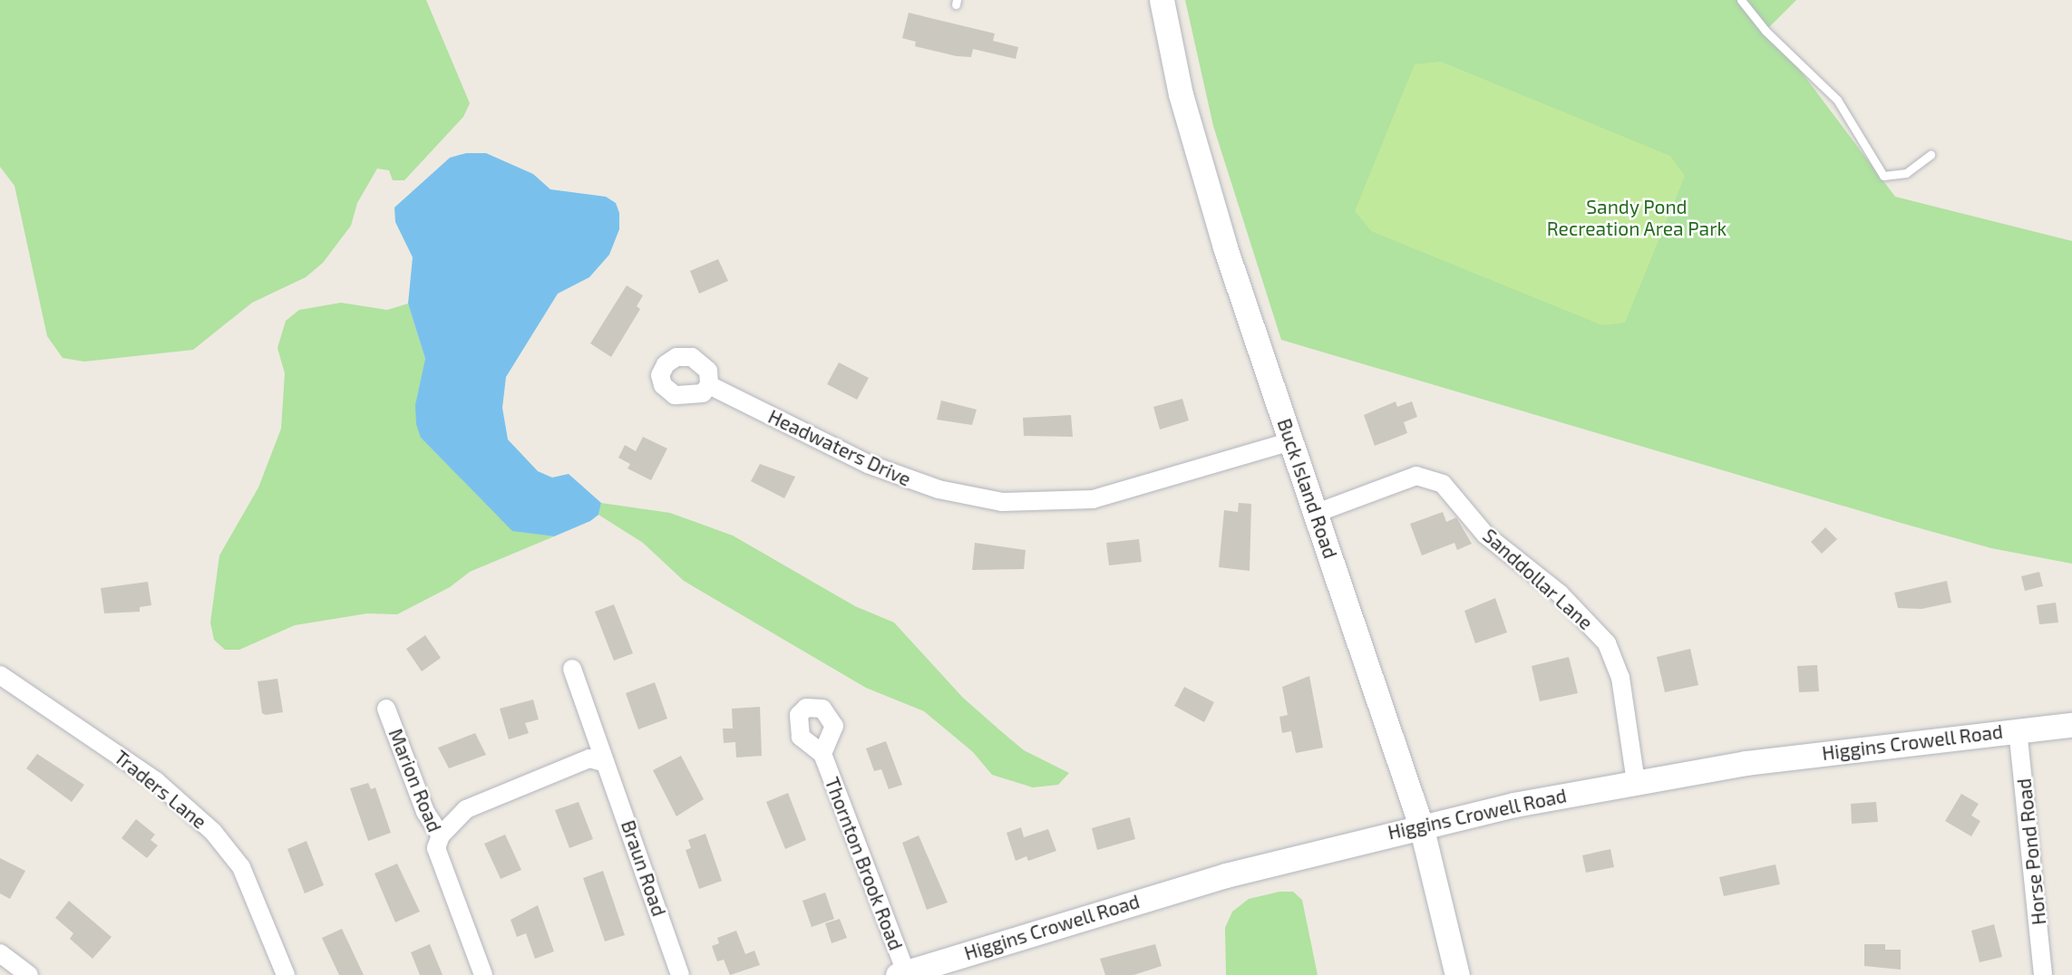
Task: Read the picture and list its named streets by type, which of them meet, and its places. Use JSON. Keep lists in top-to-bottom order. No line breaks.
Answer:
{"streets":{"main road":["Buck Island Road","Higgins Crowell Road"],"street":["Headwaters Drive","Sanddollar Lane","Marion Road","Traders Lane","Horse Pond Road","Thornton Brook Road","Braun Road"]},"crossings":[["Headwaters Drive","Buck Island Road"],["Buck Island Road","Sanddollar Lane"],["Buck Island Road","Higgins Crowell Road"],["Sanddollar Lane","Higgins Crowell Road"],["Higgins Crowell Road","Horse Pond Road"],["Higgins Crowell Road","Thornton Brook Road"]],"parks":["Sandy Pond Recreation Area Park"]}
